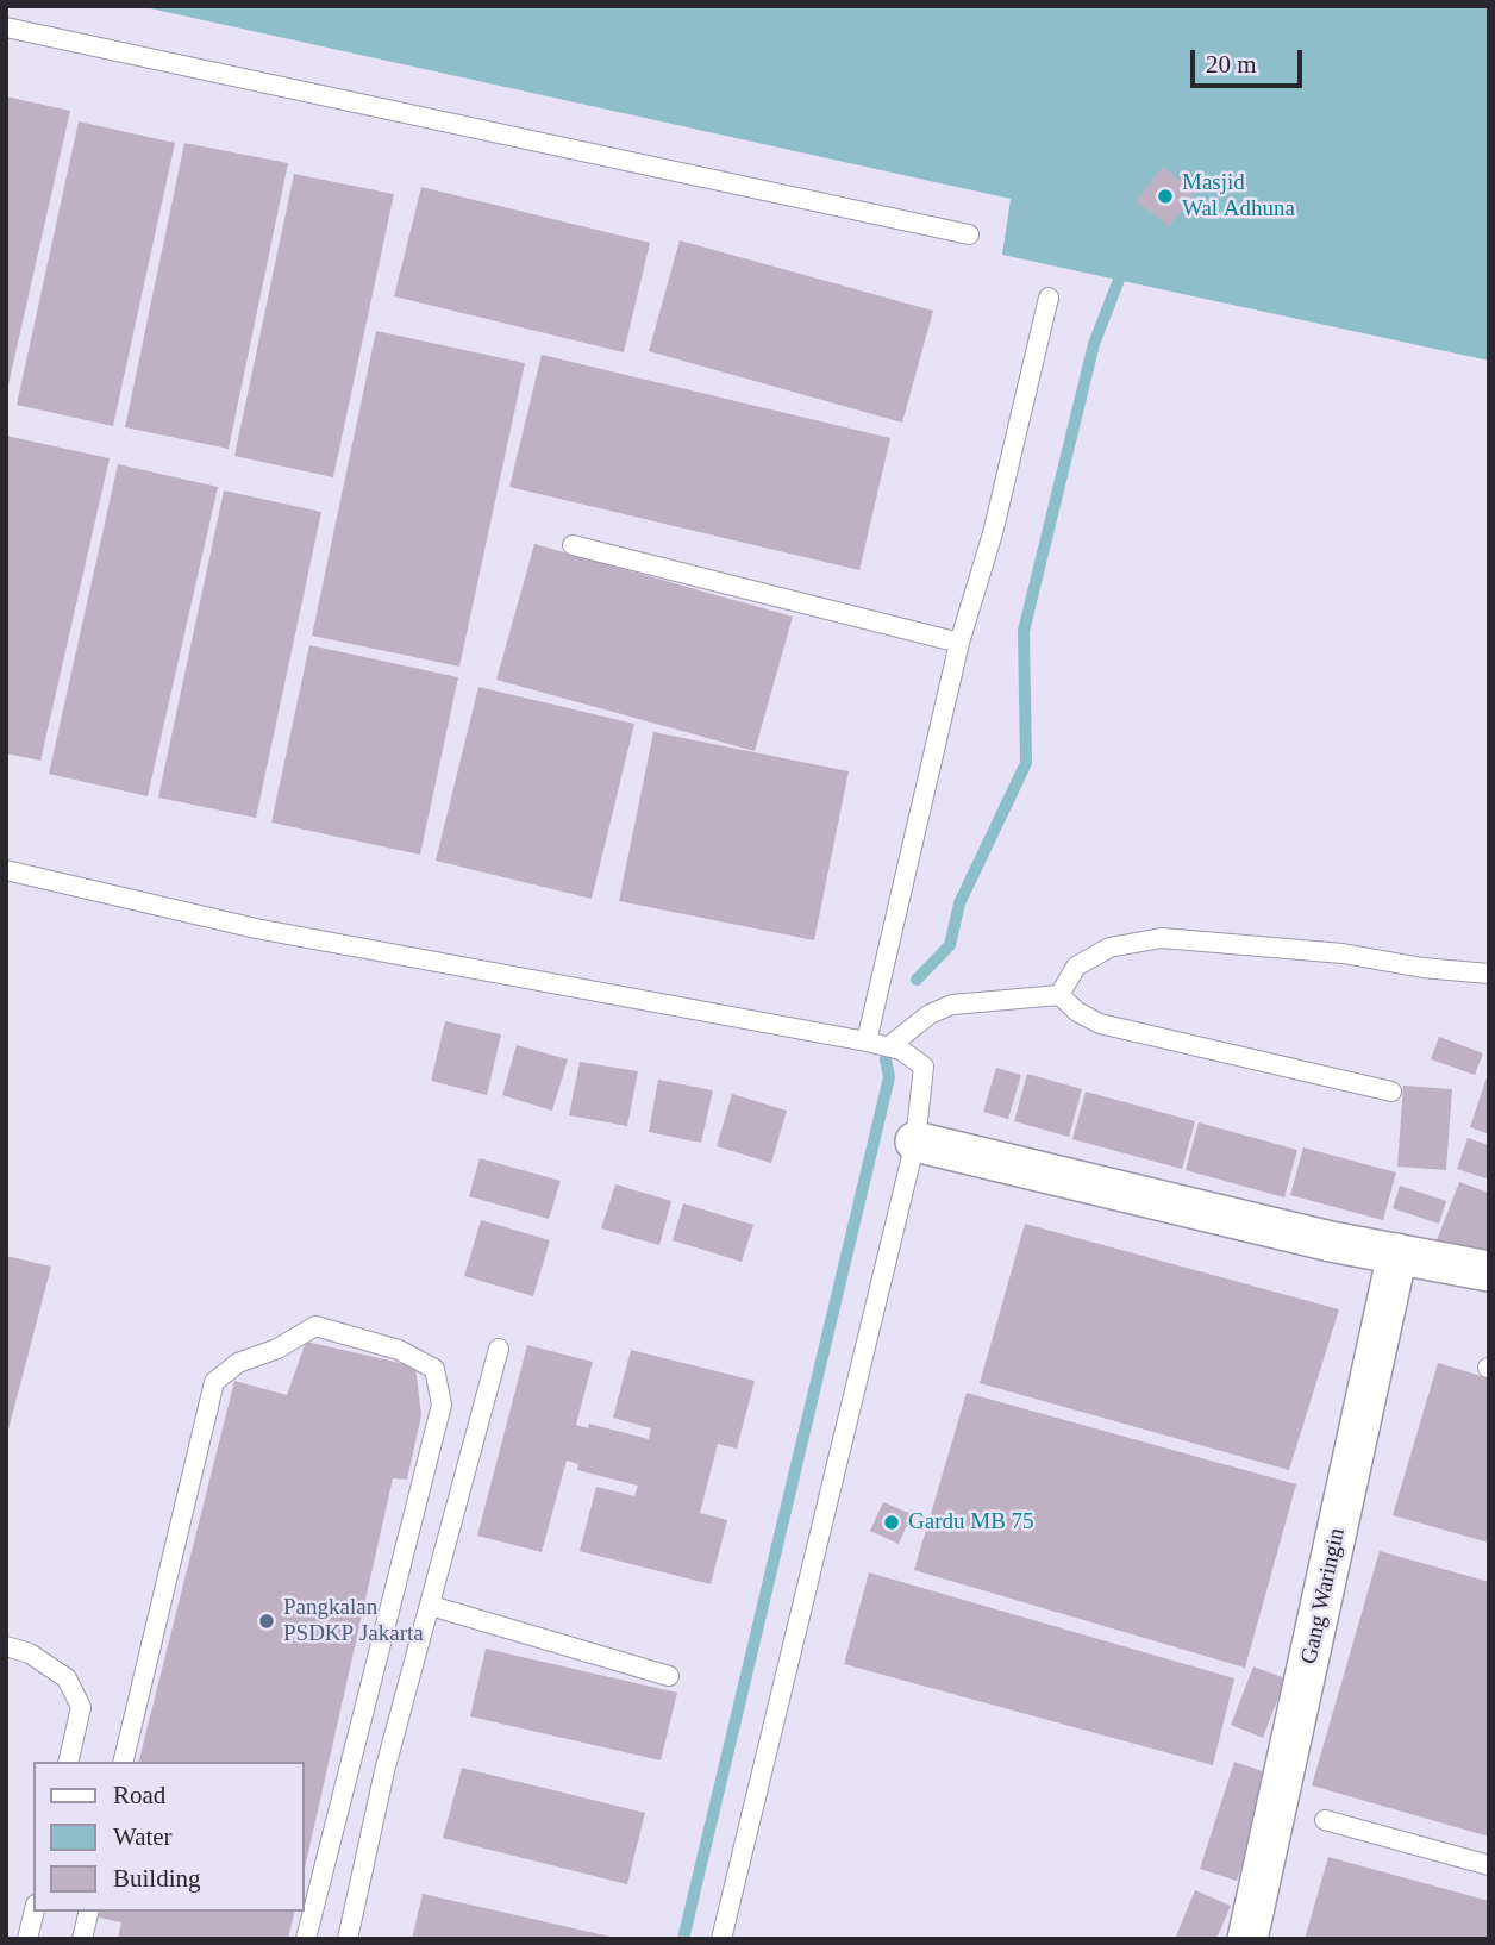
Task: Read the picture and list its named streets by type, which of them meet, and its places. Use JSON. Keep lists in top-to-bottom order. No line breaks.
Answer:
{"streets":{"street":["Gang Waringin"]},"places":["Masjid Wal Adhuna","Gardu MB 75","Pangkalan PSDKP Jakarta"],"legend":["Road","Water","Building"],"scale_bar":"20 m"}
